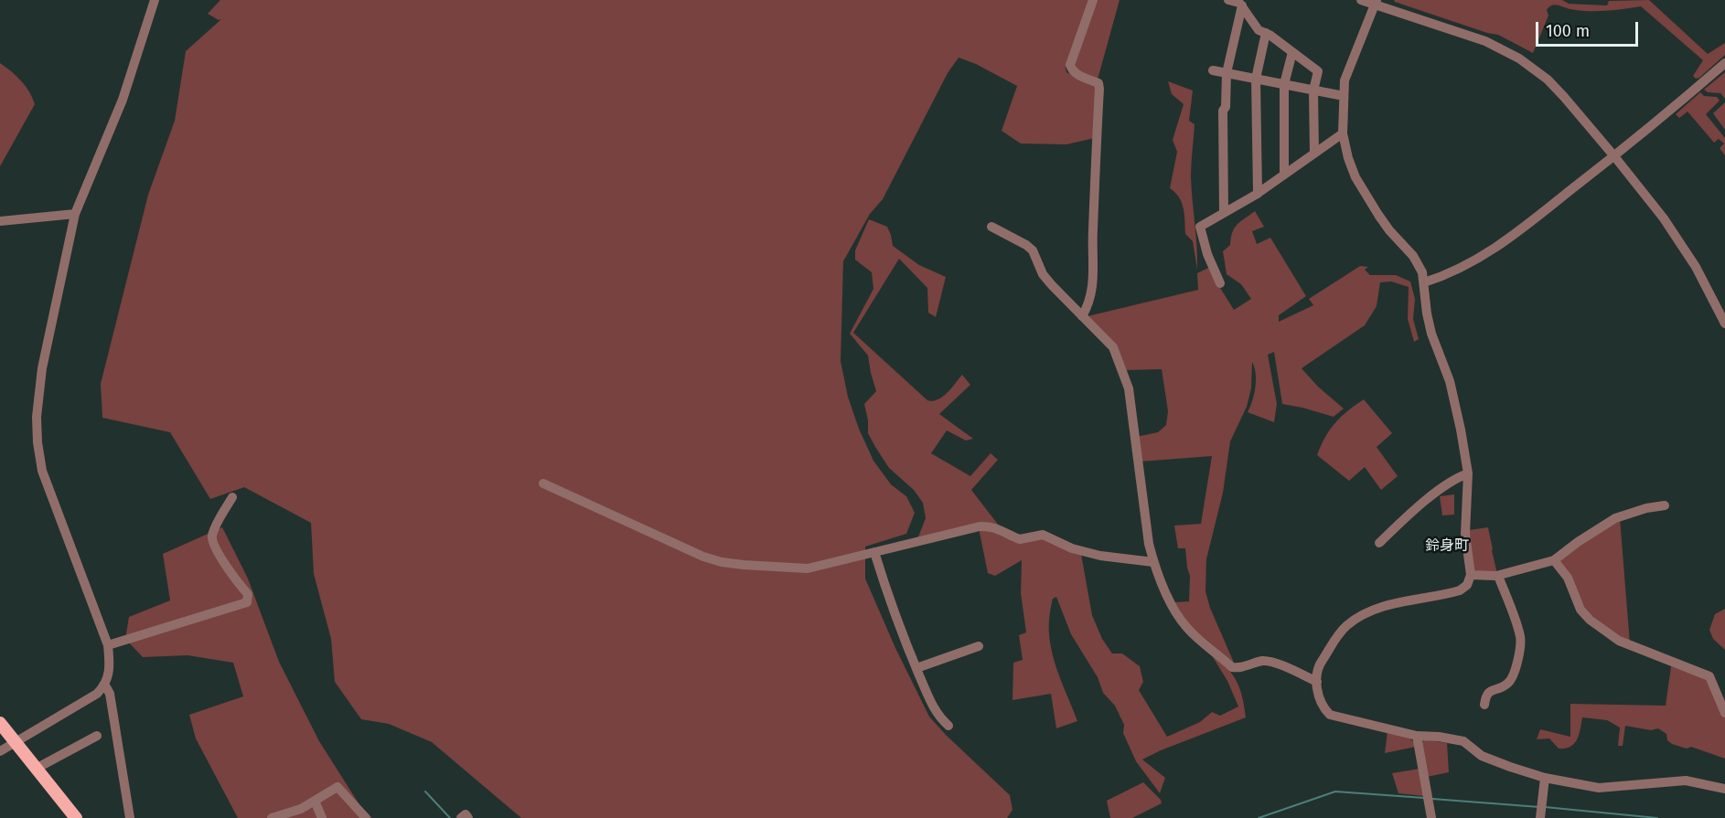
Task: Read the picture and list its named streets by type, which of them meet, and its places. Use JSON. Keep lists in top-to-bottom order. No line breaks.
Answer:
{"districts":["鈴身町"],"scale_bar":"100 m"}
